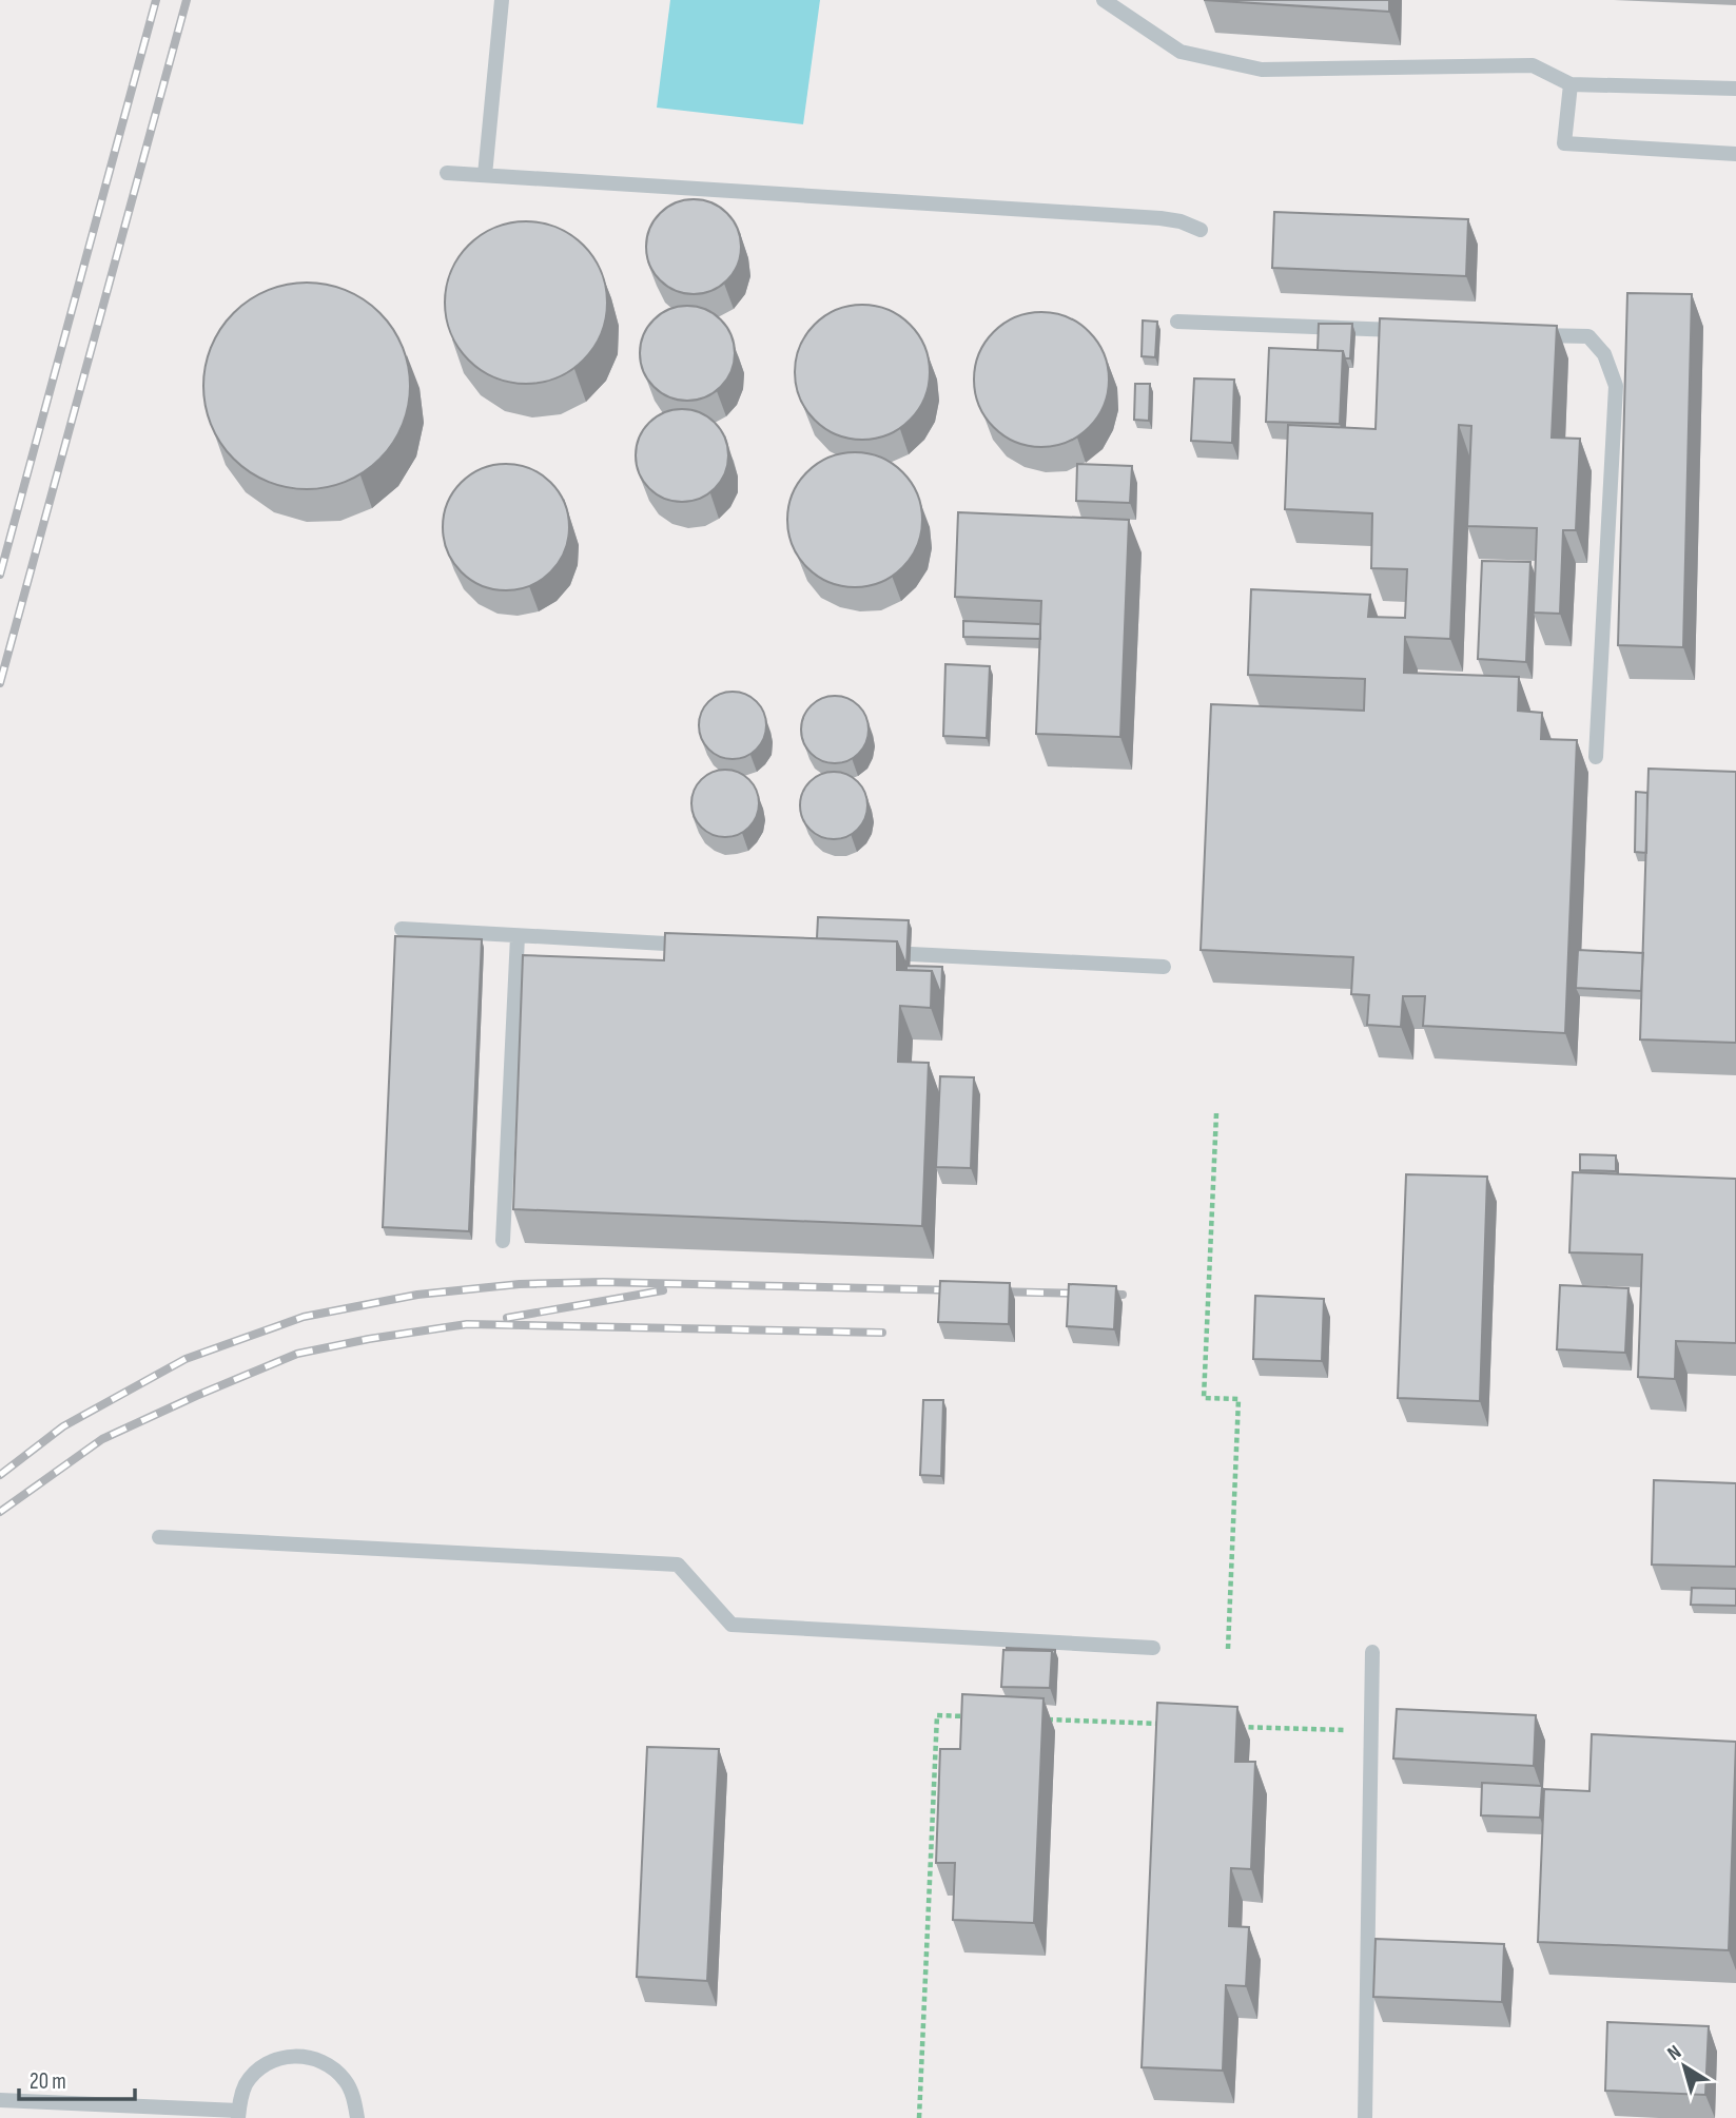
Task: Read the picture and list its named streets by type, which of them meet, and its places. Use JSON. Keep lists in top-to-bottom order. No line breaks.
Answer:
{"scale_bar":"20 m","north":"top left"}
